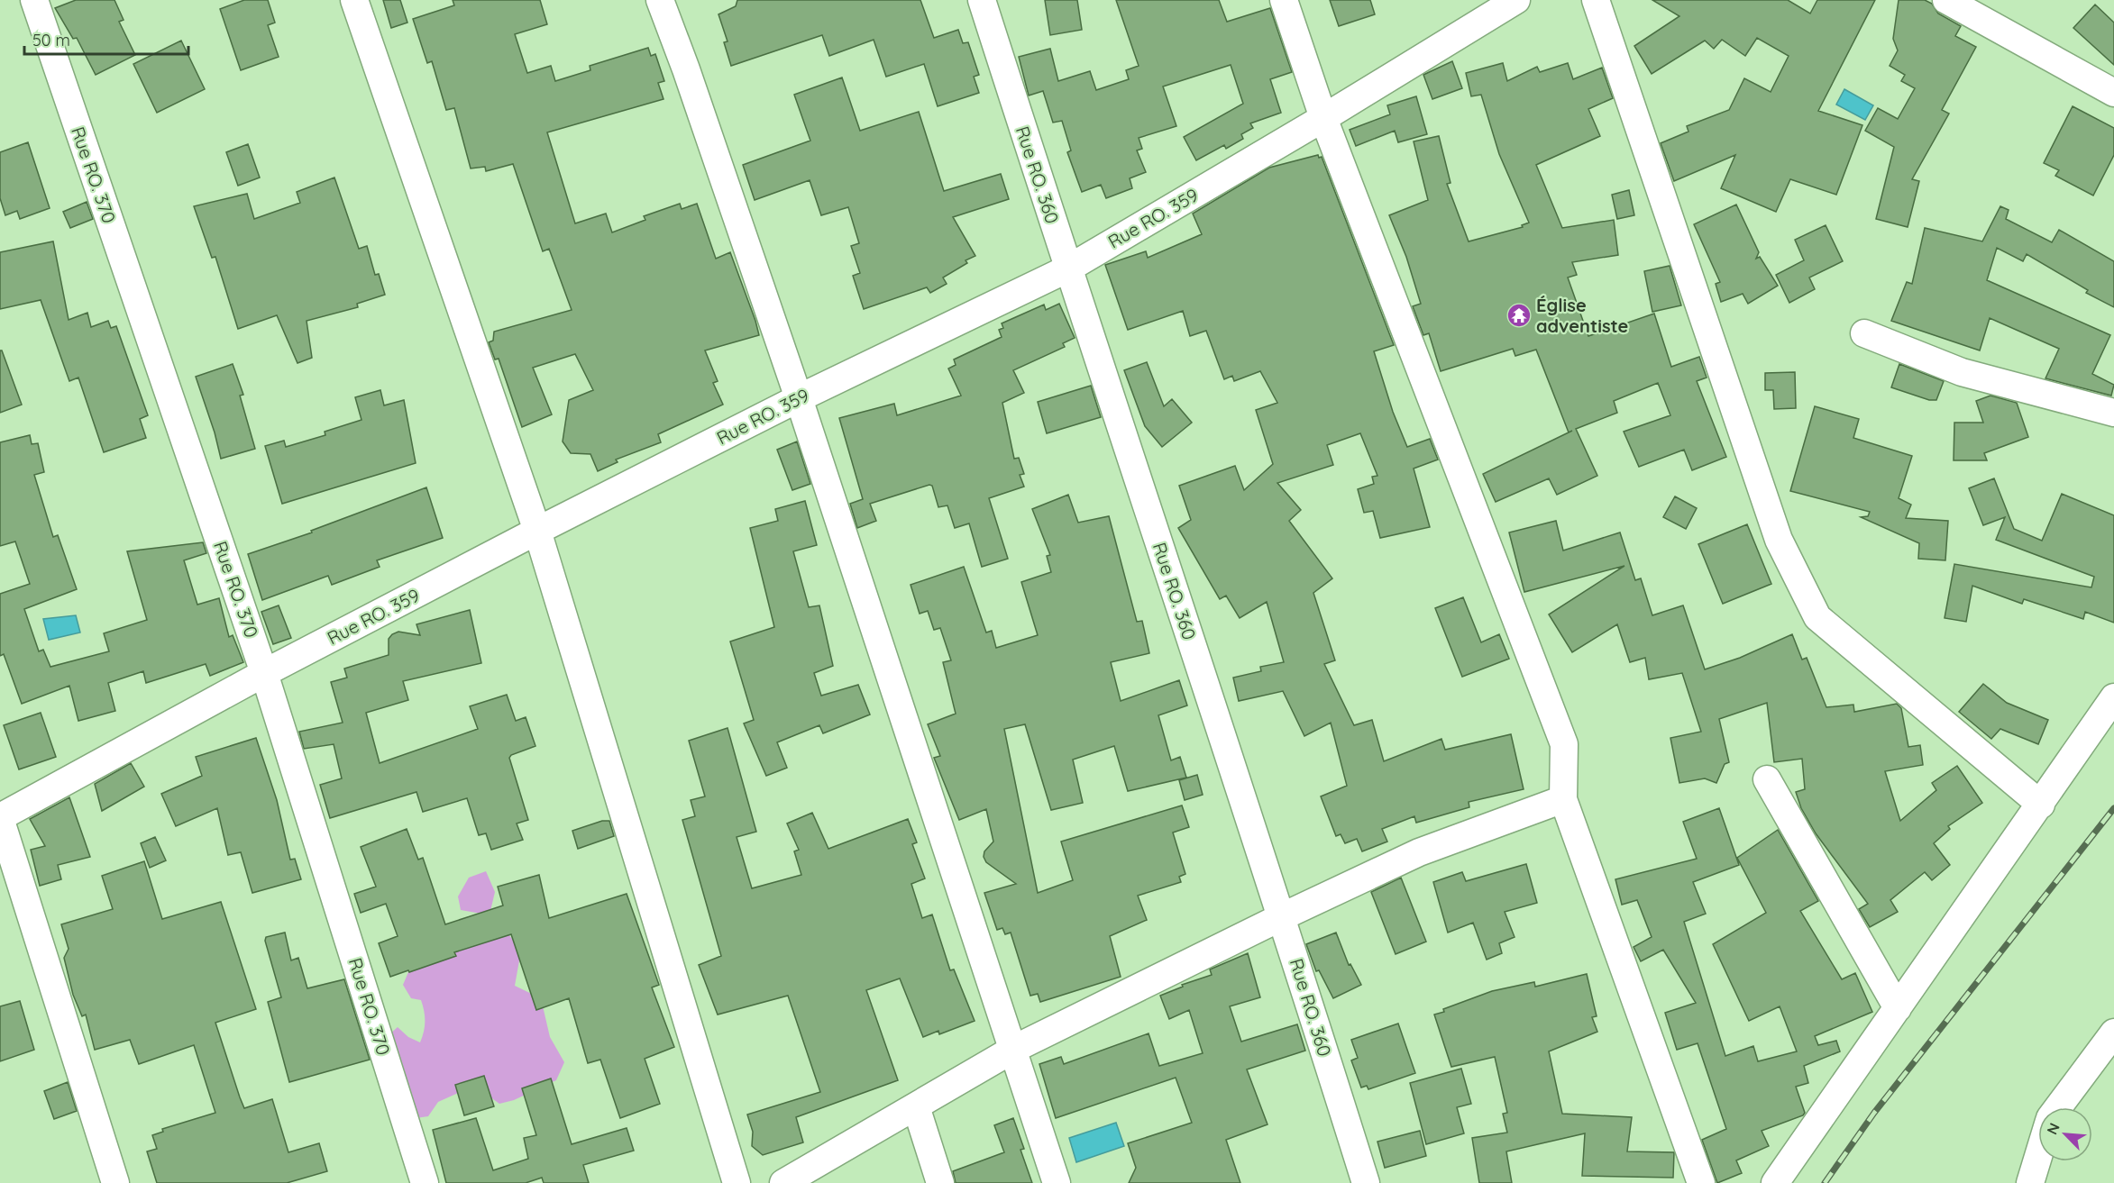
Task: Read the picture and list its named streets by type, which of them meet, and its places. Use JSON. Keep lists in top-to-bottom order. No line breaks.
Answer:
{"streets":{"street":["Rue RO. 370","Rue RO. 360","Rue RO. 359"]},"crossings":[["Rue RO. 370","Rue RO. 359"],["Rue RO. 360","Rue RO. 359"]],"places":{"temple":["Église adventiste"]},"scale_bar":"50 m","north":"top left"}
